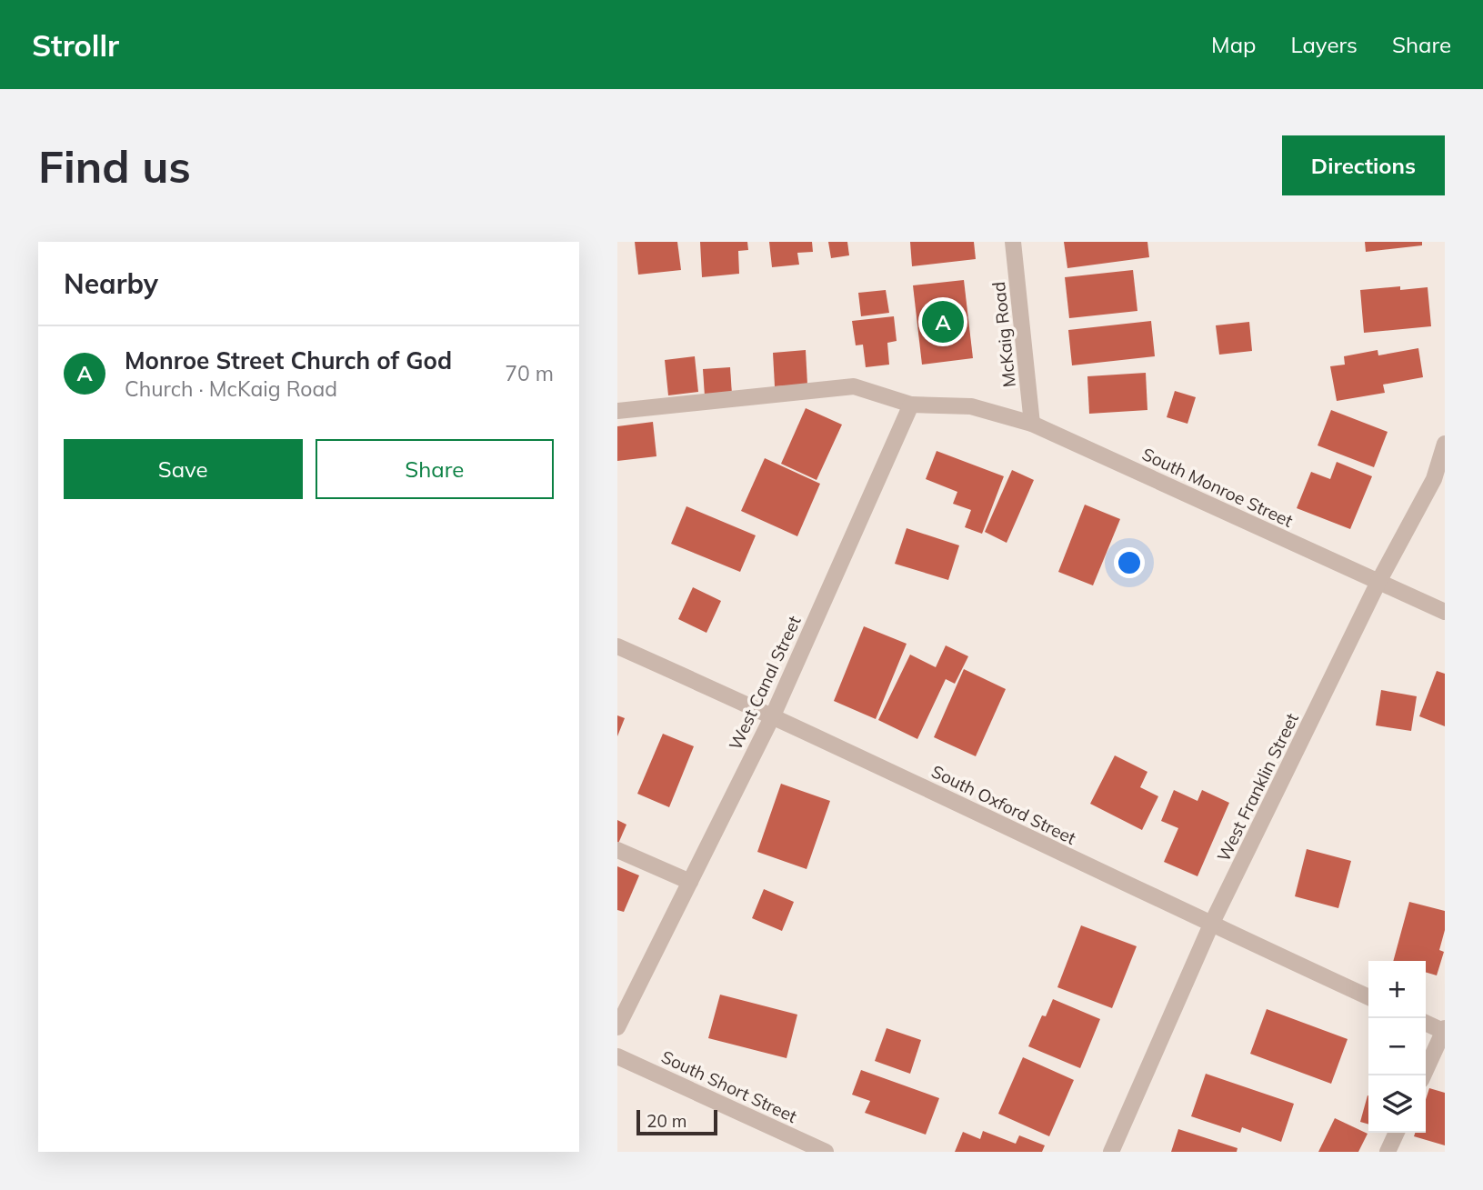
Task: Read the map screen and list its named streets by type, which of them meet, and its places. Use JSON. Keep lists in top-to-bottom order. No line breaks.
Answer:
{"streets":{"street":["McKaig Road","South Monroe Street","West Canal Street","West Franklin Street","South Oxford Street","South Short Street"]},"crossings":[["McKaig Road","South Monroe Street"],["South Monroe Street","West Canal Street"],["South Monroe Street","West Franklin Street"],["West Canal Street","South Oxford Street"],["West Franklin Street","South Oxford Street"]],"scale_bar":"20 m","page":{"header":"Strollr","nav":["Map","Layers","Share"],"buttons":["Directions",["Save","Share"]],"title":"Find us","heading":"Nearby","pins":"A","list":[{"mark":"A","name":"Monroe Street Church of God","note":"Church · McKaig Road","value":"70 m"}],"map_buttons":["+","−"],"scale":"20 m"}}
